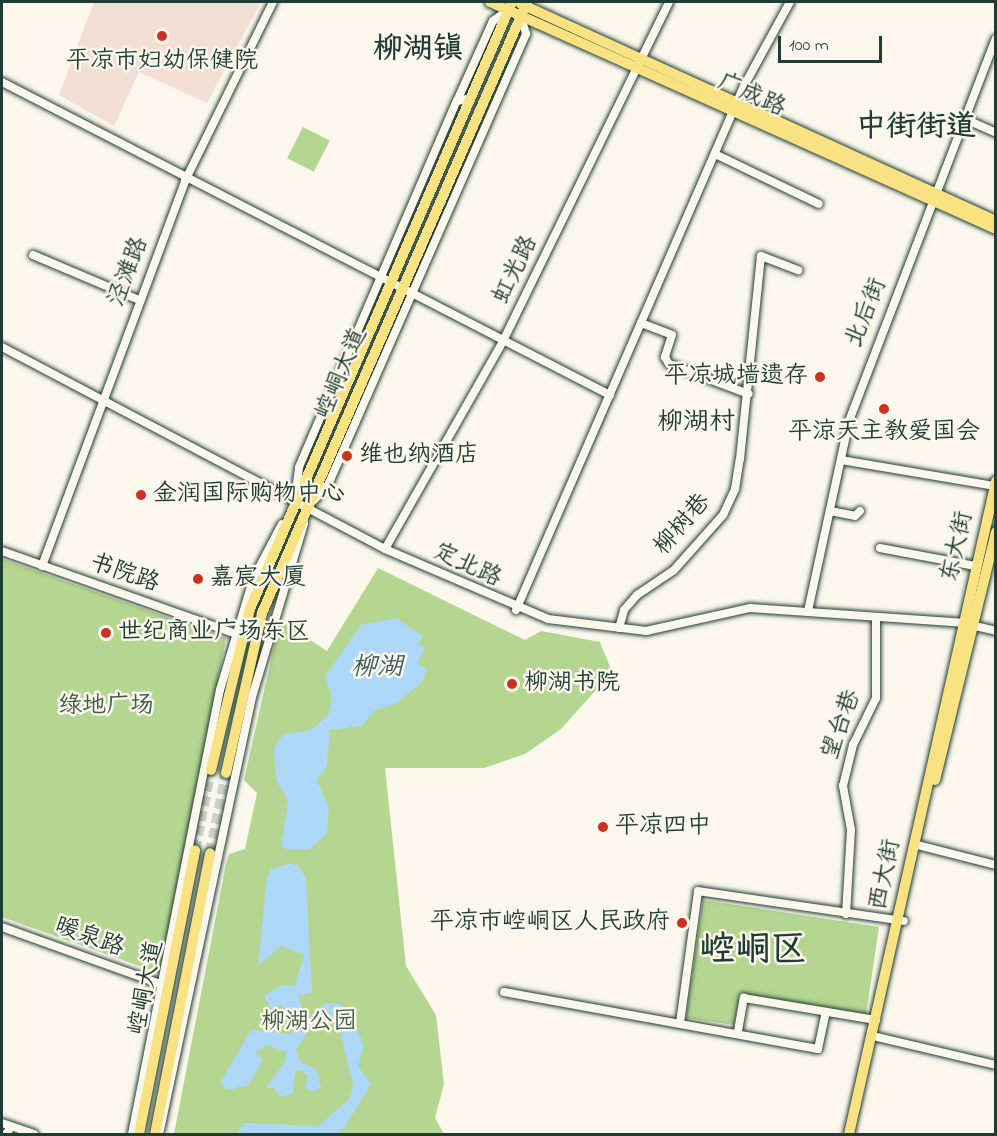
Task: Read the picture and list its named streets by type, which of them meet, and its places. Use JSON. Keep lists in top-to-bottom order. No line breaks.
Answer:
{"streets":{"main road":["广成路","崆峒大道","东大街","西大街"],"street":["虹光路","泾滩路","北后街","柳树巷","定北路","书院路","望台巷","暖泉路"]},"crossings":[["广成路","虹光路"],["广成路","北后街"],["广成路","崆峒大道"],["虹光路","定北路"],["泾滩路","定北路"],["泾滩路","书院路"],["北后街","定北路"],["崆峒大道","定北路"],["柳树巷","定北路"],["东大街","定北路"],["东大街","西大街"],["定北路","望台巷"],["定北路","西大街"]],"districts":["柳湖镇","中街街道","柳湖村","崆峒区"],"water":["柳湖"],"parks":["绿地广场","柳湖公园"],"places":["平凉市妇幼保健院","平凉城墙遗存","平涼天主教爱国会","维也纳酒店","金润国际购物中心","嘉宸大厦","世纪商业广场东区","柳湖书院","平凉四中","平凉市崆峒区人民政府"],"scale_bar":"100 m"}
